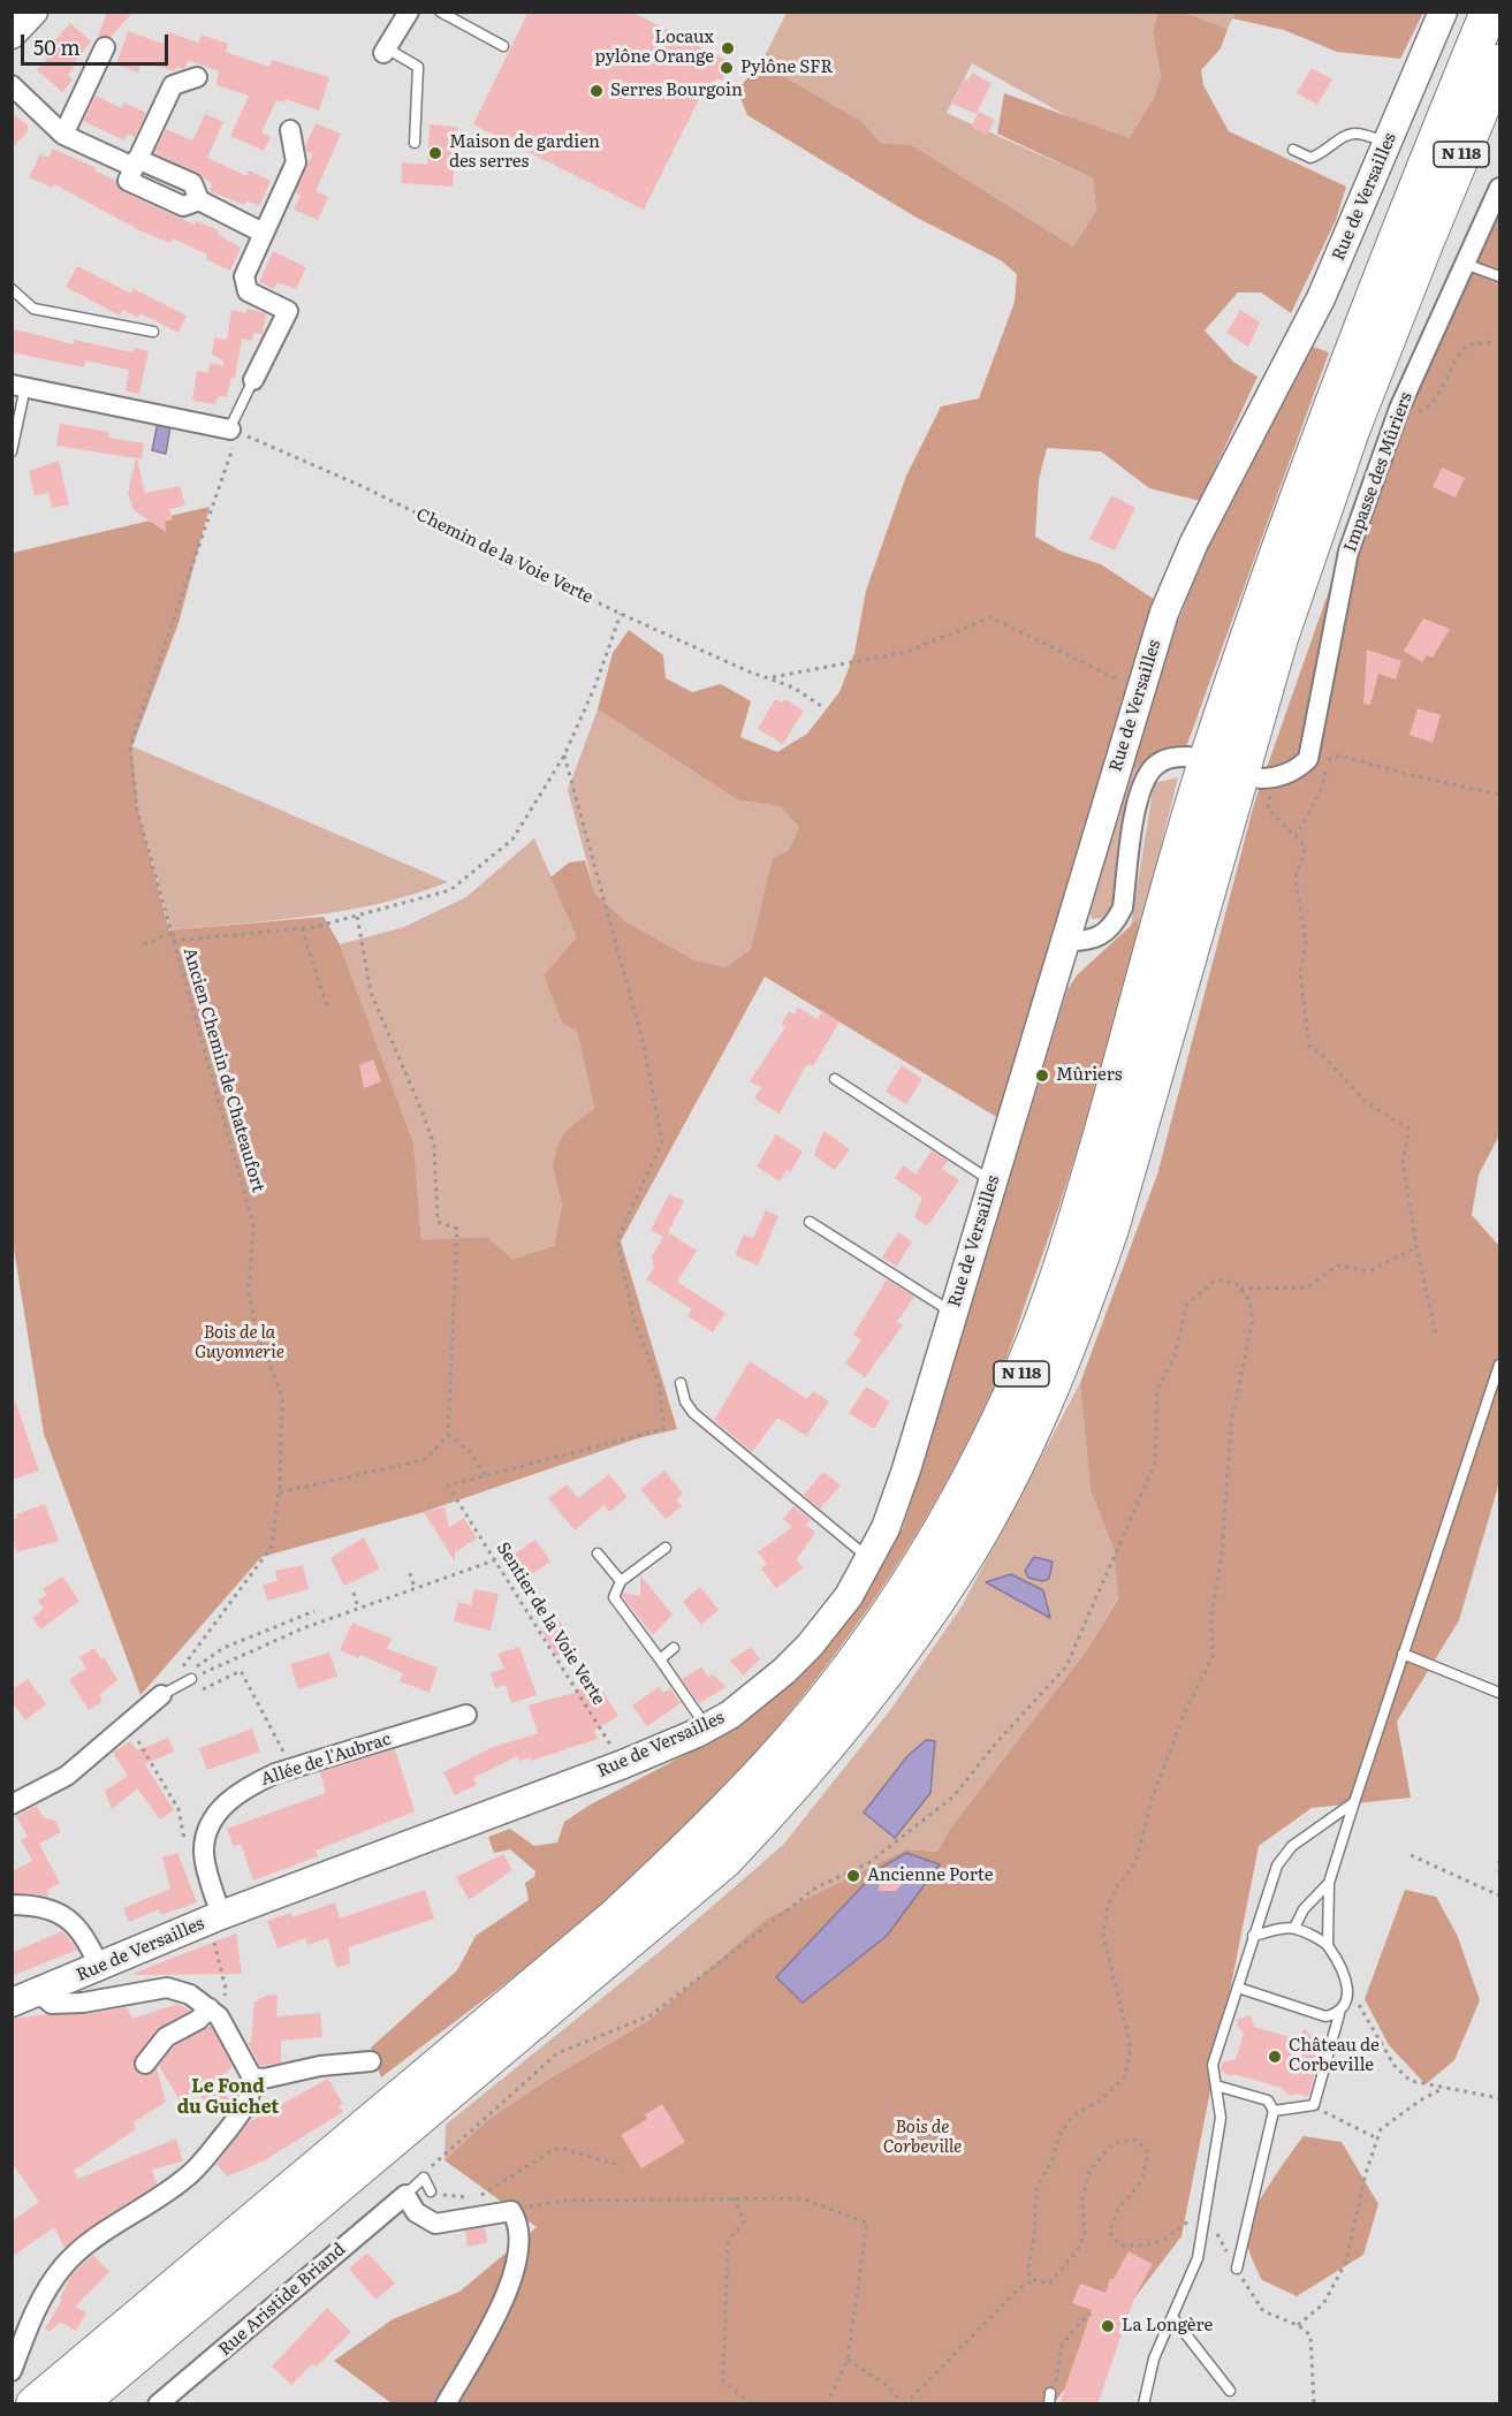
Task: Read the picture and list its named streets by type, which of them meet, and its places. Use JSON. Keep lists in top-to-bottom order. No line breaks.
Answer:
{"streets":{"highway":["N 118"],"main road":["Rue de Versailles"],"street":["Impasse des Mûriers","Allée de l'Aubrac","Rue Aristide Briand"],"path":["Chemin de la Voie Verte","Ancien Chemin de Chateaufort","Sentier de la Voie Verte"]},"crossings":[["Rue de Versailles","Chemin de la Voie Verte"],["Rue de Versailles","Sentier de la Voie Verte"],["Rue de Versailles","Allée de l'Aubrac"],["Chemin de la Voie Verte","Ancien Chemin de Chateaufort"]],"districts":["Le Fond du Guichet"],"parks":["Bois de la Guyonnerie","Bois de Corbeville"],"places":["Locaux pylône Orange","Pylône SFR","Serres Bourgoin","Maison de gardien des serres","Mûriers","Ancienne Porte","Château de Corbeville","La Longère"],"scale_bar":"50 m"}
